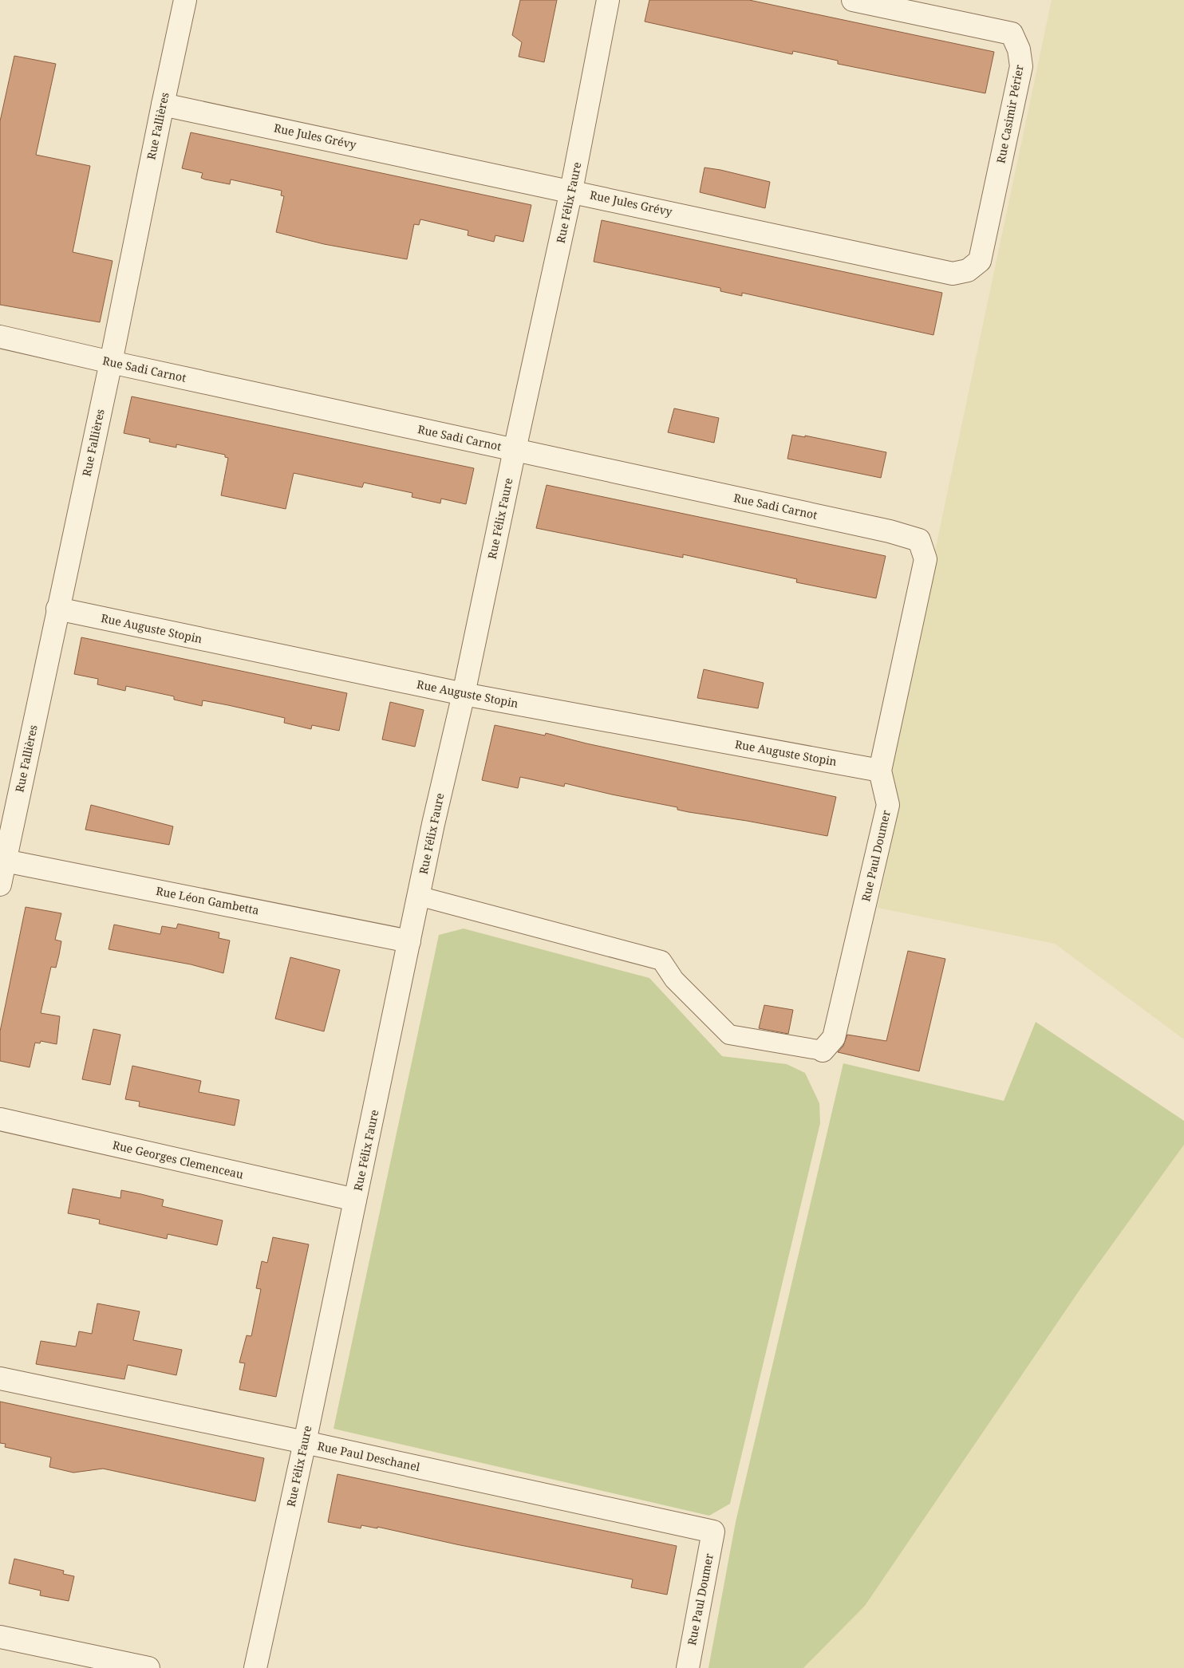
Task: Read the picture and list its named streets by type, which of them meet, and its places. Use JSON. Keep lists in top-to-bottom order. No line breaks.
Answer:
{"streets":{"street":["Rue Casimir Périer","Rue Fallières","Rue Jules Grévy","Rue Félix Faure","Rue Sadi Carnot","Rue Auguste Stopin","Rue Paul Doumer","Rue Léon Gambetta","Rue Georges Clemenceau","Rue Paul Deschanel"]},"crossings":[["Rue Casimir Périer","Rue Jules Grévy"],["Rue Fallières","Rue Jules Grévy"],["Rue Fallières","Rue Sadi Carnot"],["Rue Fallières","Rue Auguste Stopin"],["Rue Fallières","Rue Léon Gambetta"],["Rue Jules Grévy","Rue Félix Faure"],["Rue Félix Faure","Rue Sadi Carnot"],["Rue Félix Faure","Rue Auguste Stopin"],["Rue Félix Faure","Rue Léon Gambetta"],["Rue Félix Faure","Rue Georges Clemenceau"],["Rue Félix Faure","Rue Paul Deschanel"],["Rue Sadi Carnot","Rue Paul Doumer"],["Rue Auguste Stopin","Rue Paul Doumer"],["Rue Paul Doumer","Rue Paul Deschanel"]]}
